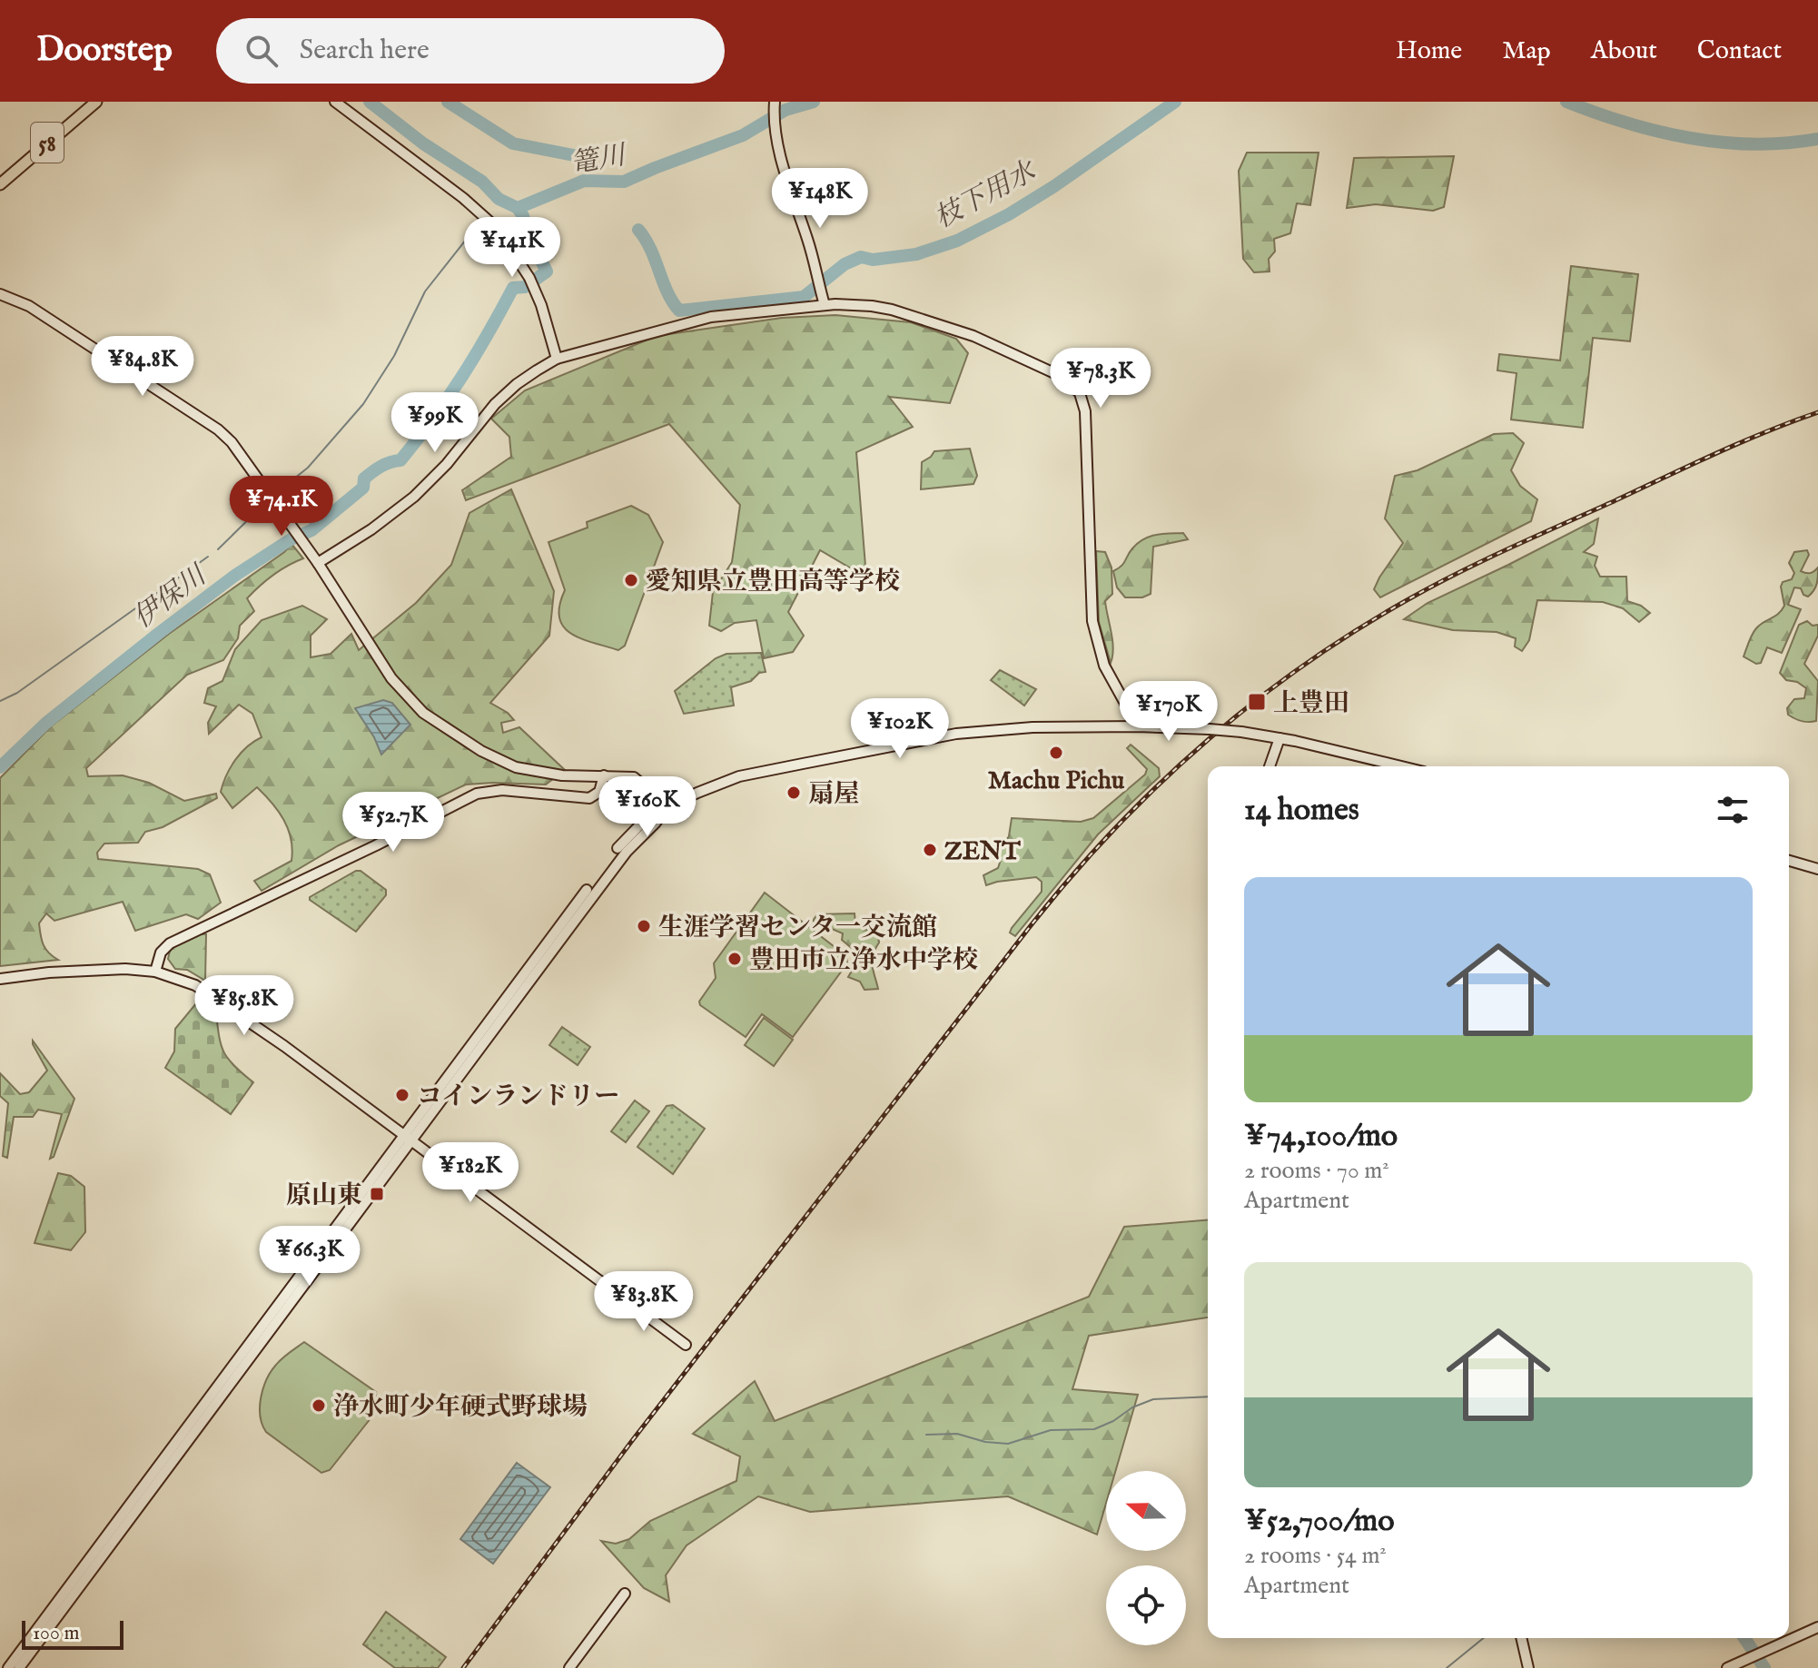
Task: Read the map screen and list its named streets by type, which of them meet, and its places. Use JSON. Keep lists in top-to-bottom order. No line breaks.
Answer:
{"streets":{"main road":["58"]},"water":["篭川","枝下用水","伊保川"],"places":{"other":["愛知県立豊田高等学校","Machu Pichu","扇屋","ZENT","生涯学習センタ一交流館","豊田市立浄水中学校","コインランドリー","浄水町少年硬式野球場"],"transit":["上豊田","原山東"]},"scale_bar":"100 m","north":"left","page":{"header":"Doorstep","search":"Search here","nav":["Home","Map","About","Contact"],"price":["¥148K","¥141K","¥84.8K","¥78.3K","¥99K","¥74.1K","¥170K","¥102K","¥160K","¥52.7K","¥85.8K","¥182K","¥66.3K","¥83.8K"],"heading":"14 homes","list":[{"name":"¥74,100/mo","note":"2 rooms · 70 m² · Apartment"},{"name":"¥52,700/mo","note":"2 rooms · 54 m² · Apartment"}],"scale":"100 m"}}
